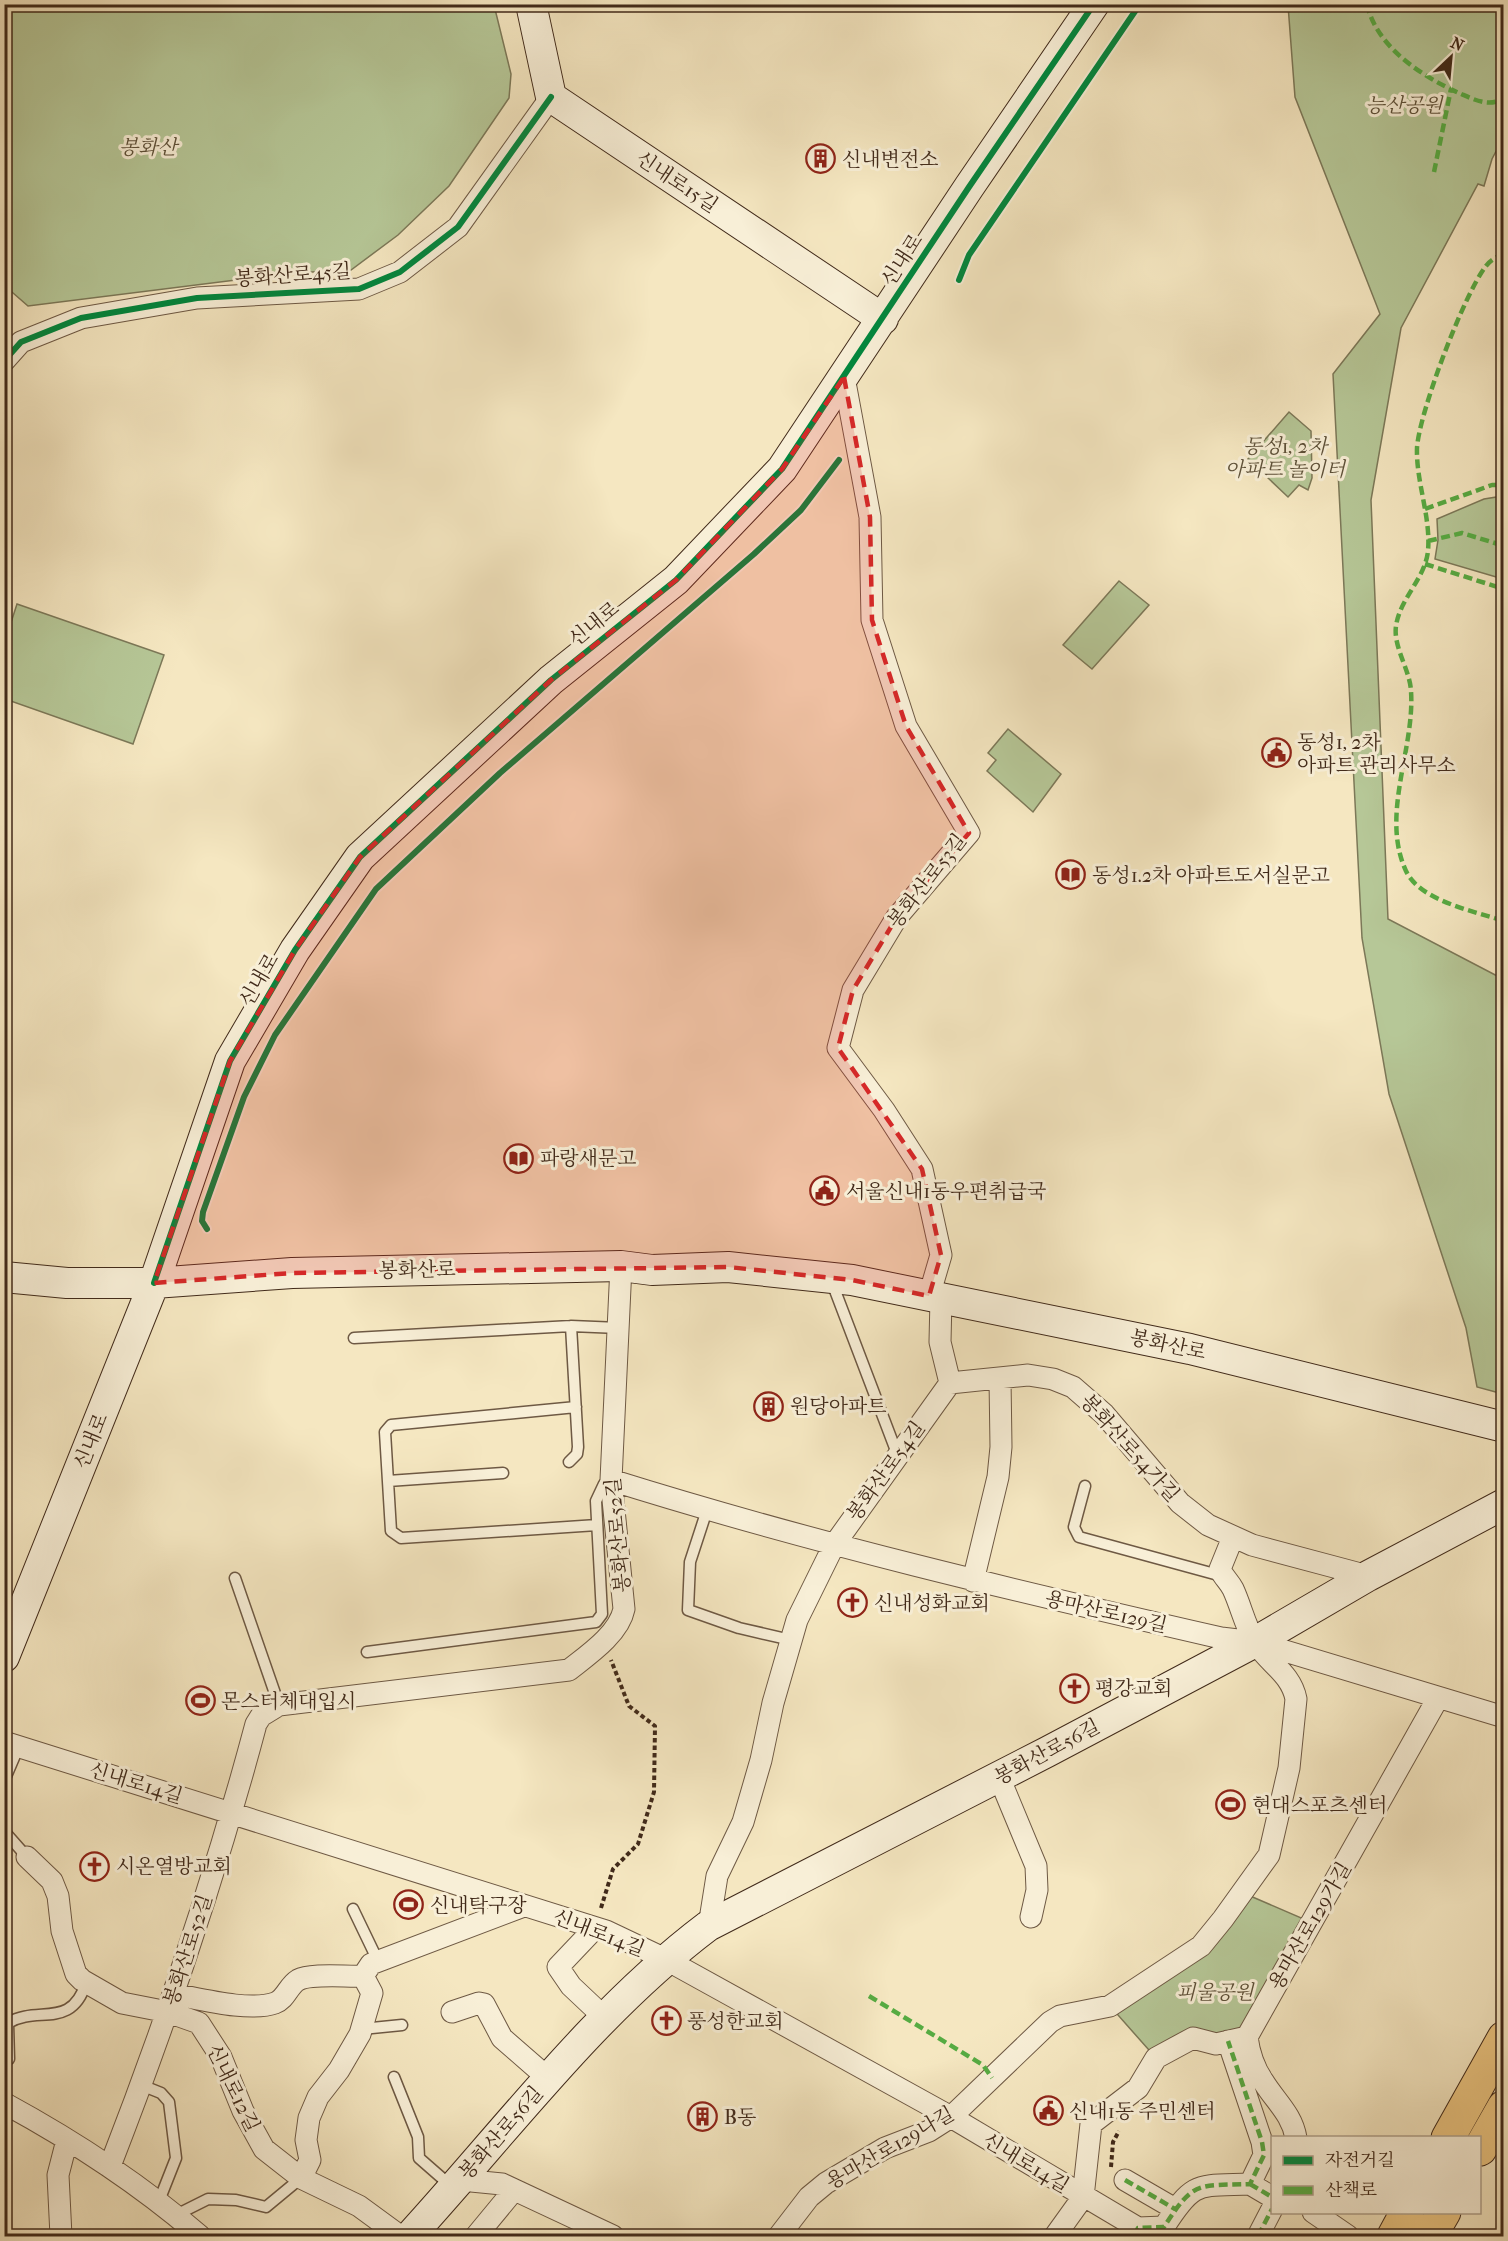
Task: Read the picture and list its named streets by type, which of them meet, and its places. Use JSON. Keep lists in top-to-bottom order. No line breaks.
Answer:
{"streets":{"main road":["신내로15길","신내로","봉화산로","봉화산로56길"],"street":["봉화산로45길","봉화산로53길","봉화산로54가길","봉화산로54길","봉화산로52길","용마산로129길","신내로14길","용마산로129가길","신내로12길","용마산로129나길"]},"crossings":[["신내로15길","신내로"],["신내로15길","봉화산로45길"],["신내로","봉화산로53길"],["신내로","봉화산로"],["봉화산로53길","봉화산로"],["봉화산로","봉화산로52길"],["봉화산로54가길","봉화산로54길"],["봉화산로54가길","봉화산로56길"],["봉화산로54길","용마산로129길"],["봉화산로54길","봉화산로56길"],["봉화산로52길","용마산로129길"],["봉화산로52길","신내로14길"],["봉화산로52길","신내로12길"],["용마산로129길","봉화산로56길"],["용마산로129길","용마산로129가길"],["용마산로129길","용마산로129나길"],["봉화산로56길","신내로14길"],["봉화산로56길","용마산로129나길"],["신내로14길","용마산로129나길"]],"parks":["능산공원","봉화산","동성1, 2차 아파트 놀이터","피울공원"],"places":{"building":["신내변전소","원당아파트","B동"],"public building":["동성1, 2차 아파트 관리사무소","서울신내1동우편취급국","신내1동 주민센터"],"library":["동성1.2차 아파트도서실문고","파랑새문고"],"church":["신내성화교회","평강교회","시온열방교회","풍성한교회"],"sports":["몬스터체대입시","현대스포츠센터","신내탁구장"]},"legend":["자전거길","산책로"],"north":"top right"}
